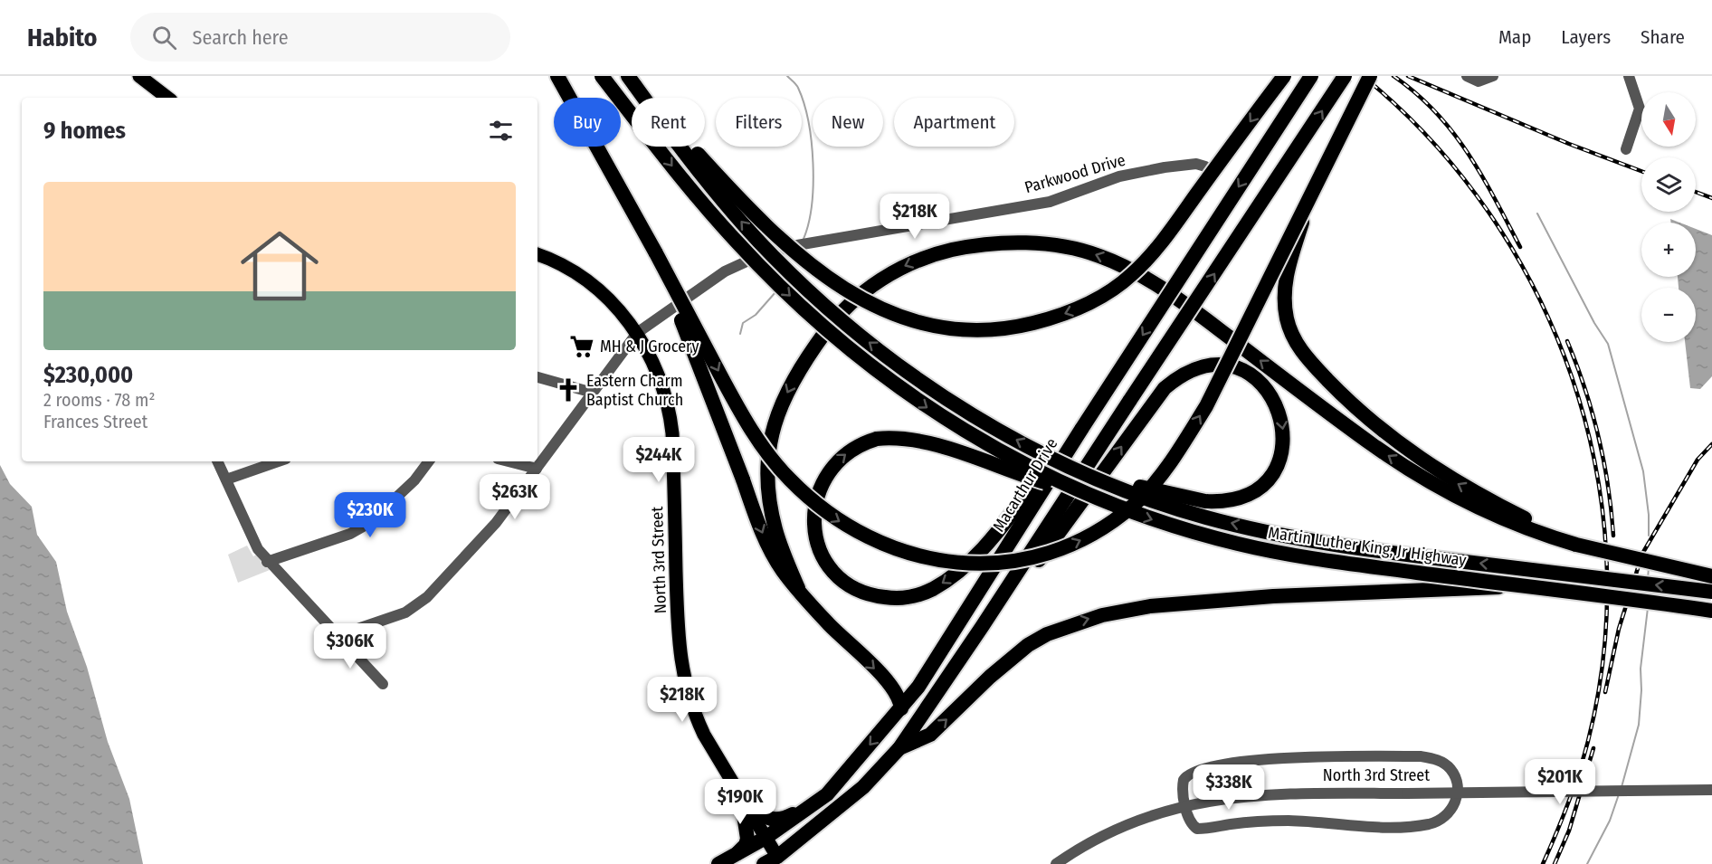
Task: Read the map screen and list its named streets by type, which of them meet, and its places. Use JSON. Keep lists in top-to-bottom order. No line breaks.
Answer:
{"streets":{"highway":["Macarthur Drive","Martin Luther King, Jr Highway"],"main road":["North 3rd Street"],"street":["Parkwood Drive"]},"crossings":[["Parkwood Drive","North 3rd Street"],["Macarthur Drive","North 3rd Street"]],"places":{"supermarket":["MH & J Grocery"],"church":["Eastern Charm Baptist Church"]},"north":"bottom","page":{"header":"Habito","search":"Search here","nav":["Map","Layers","Share"],"map_buttons":["+","−"],"chip":["Buy","Rent","Filters","New","Apartment"],"heading":"9 homes","list":[{"name":"$230,000","note":"2 rooms · 78 m² · Frances Street"}],"price":["$218K","$244K","$263K","$230K","$306K","$218K","$201K","$338K","$190K"]}}
